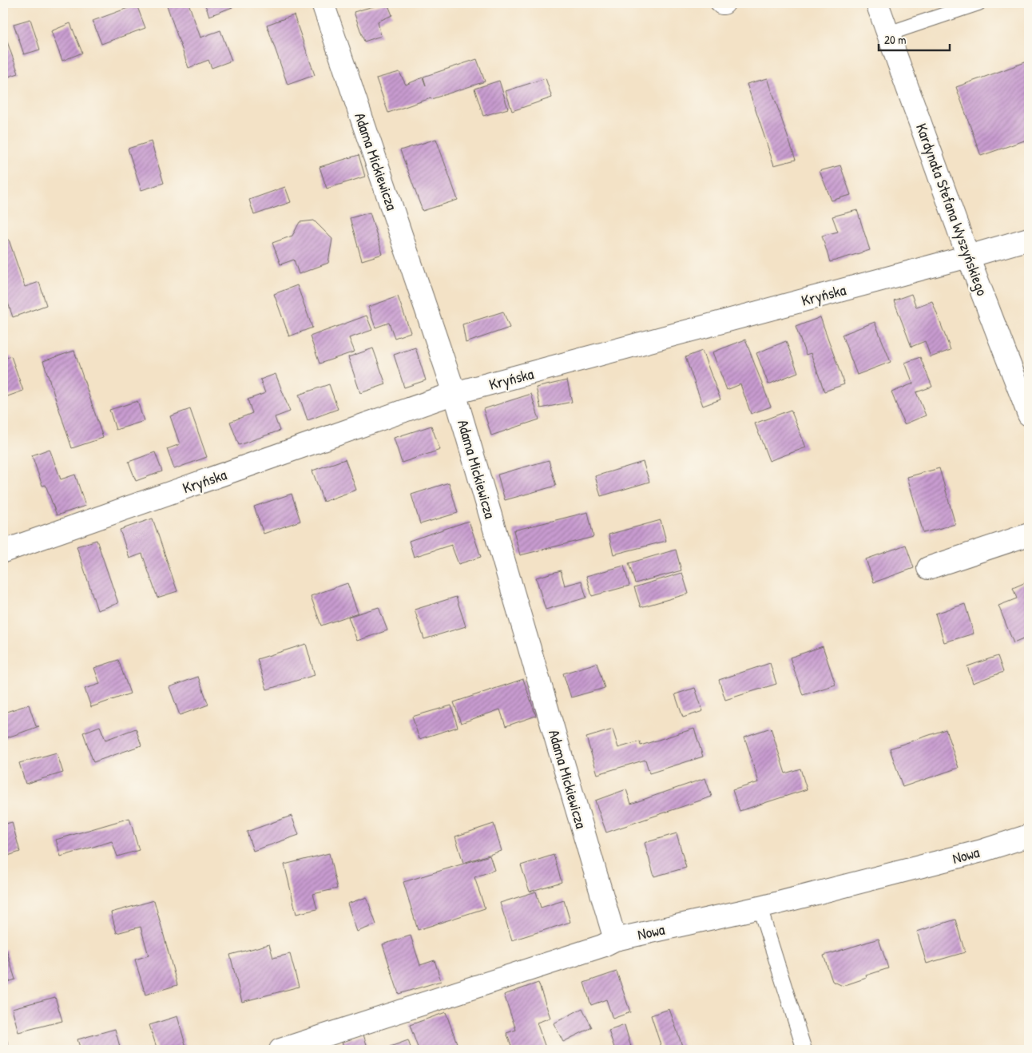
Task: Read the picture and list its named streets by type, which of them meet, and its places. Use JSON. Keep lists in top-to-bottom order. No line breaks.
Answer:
{"streets":{"street":["Adama Mickiewicza","Kardynała Stefana Wyszyńskiego","Kryńska","Nowa"]},"crossings":[["Adama Mickiewicza","Kryńska"],["Adama Mickiewicza","Nowa"],["Kardynała Stefana Wyszyńskiego","Kryńska"]],"scale_bar":"20 m"}
